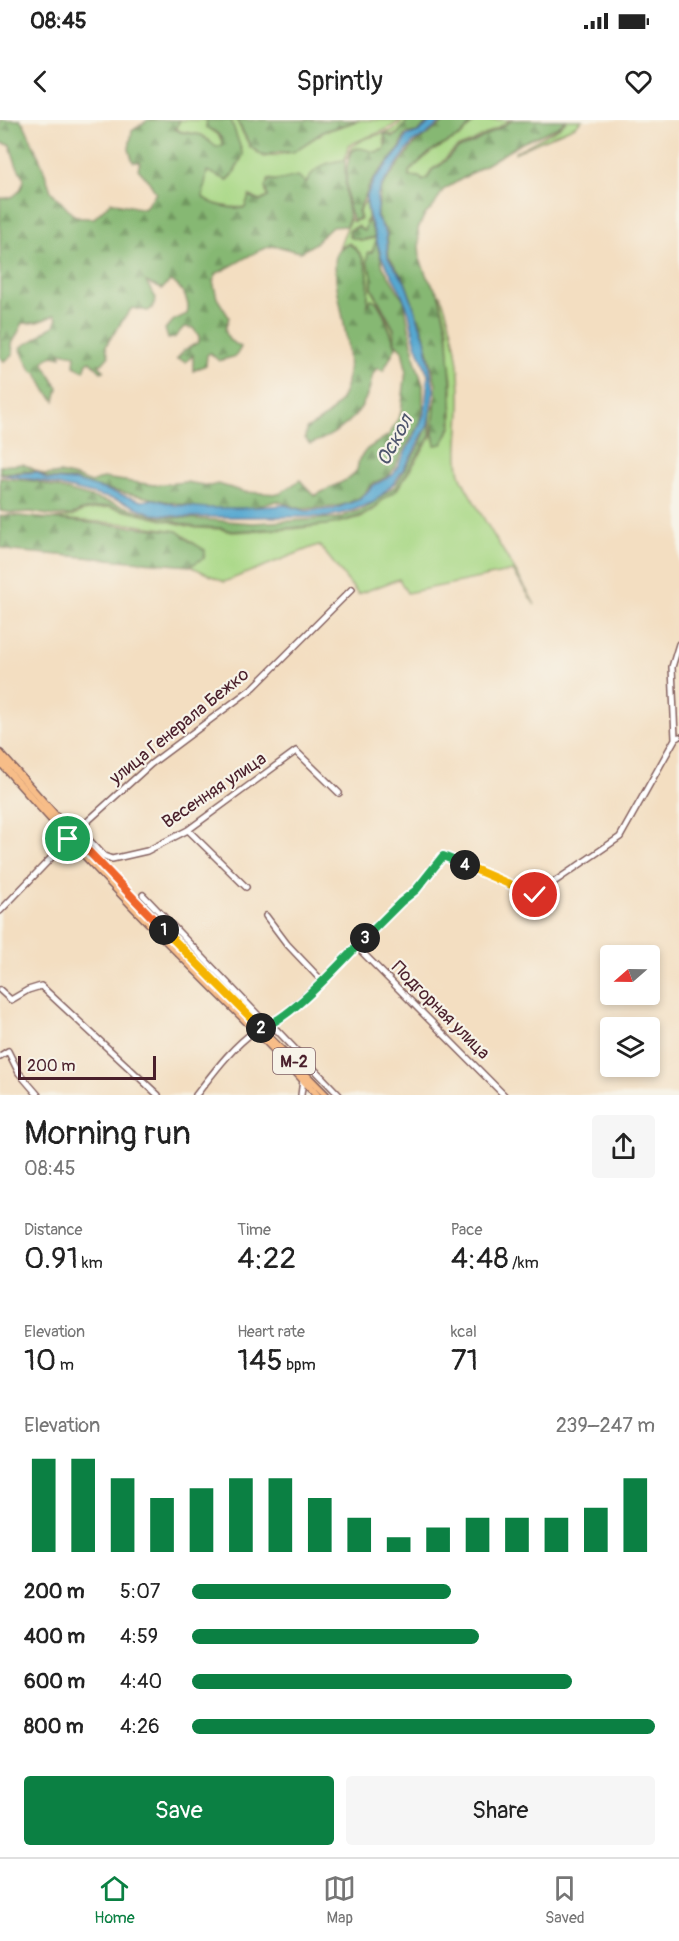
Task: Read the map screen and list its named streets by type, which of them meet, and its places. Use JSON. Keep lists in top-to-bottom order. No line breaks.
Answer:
{"streets":{"main road":["М-2"],"street":["улица Генерала Бежко","Весенняя улица","Подгорная улица"]},"crossings":[["улица Генерала Бежко","Весенняя улица"]],"water":["Оскол"],"scale_bar":"200 m","north":"left","page":{"status":"08:45","header":"Sprintly","pins":["4","1","3","2"],"scale":"200 m","heading":["Morning run","08:45"],"stats":[["Distance","0.91 km"],["Time","4:22"],["Pace","4:48 /km"],["Elevation","10 m"],["Heart rate","145 bpm"],["kcal","71"]],"chart":["Elevation","239–247 m"],"list":[{"name":"200 m","note":"5:07"},{"name":"400 m","note":"4:59"},{"name":"600 m","note":"4:40"},{"name":"800 m","note":"4:26"}],"buttons":["Save","Share"],"tabs":["Home","Map","Saved"]}}
